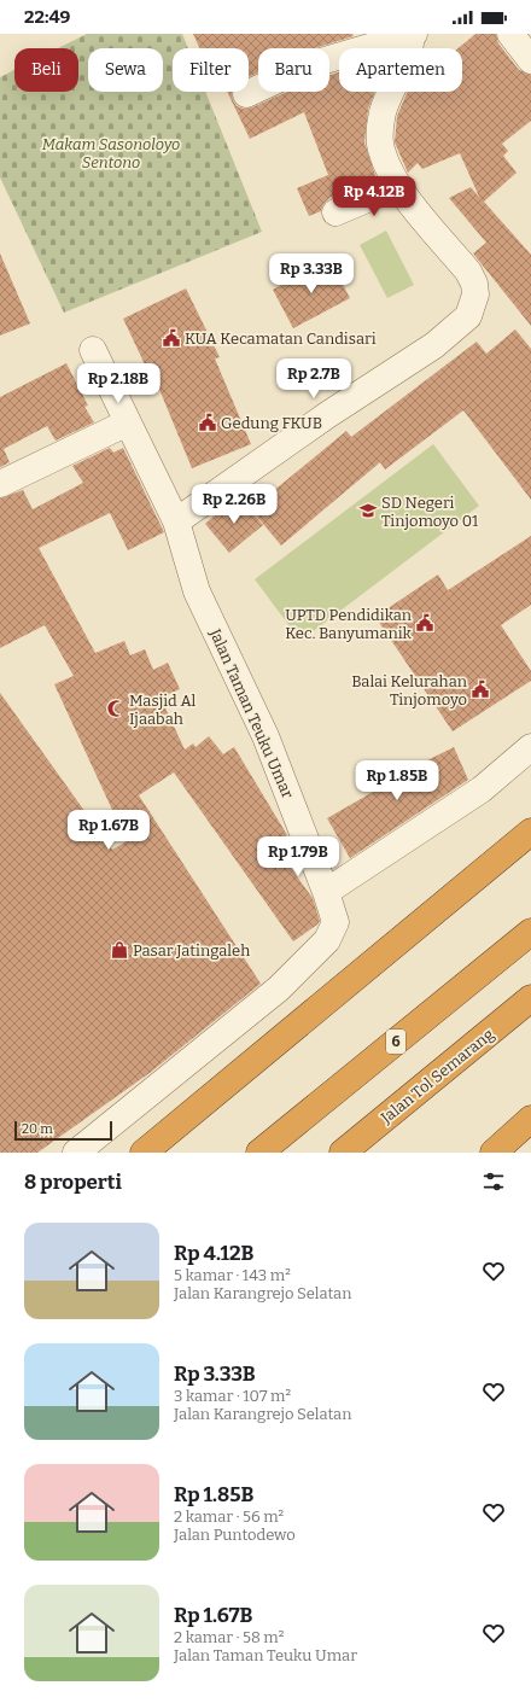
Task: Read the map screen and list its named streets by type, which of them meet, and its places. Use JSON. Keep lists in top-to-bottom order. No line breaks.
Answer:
{"streets":{"highway":["6","Jalan Tol Semarang"],"street":["Jalan Taman Teuku Umar"]},"parks":["Makam Sasonoloyo Sentono"],"places":{"public building":["KUA Kecamatan Candisari","Gedung FKUB","UPTD Pendidikan Kec. Banyumanik","Balai Kelurahan Tinjomoyo"],"school or university":["SD Negeri Tinjomoyo 01"],"mosque":["Masjid Al Ijaabah"],"shop":["Pasar Jatingaleh"]},"scale_bar":"20 m","page":{"status":"22:49","chip":["Beli","Sewa","Filter","Baru","Apartemen"],"price":["Rp 4.12B","Rp 3.33B","Rp 2.7B","Rp 2.18B","Rp 2.26B","Rp 1.85B","Rp 1.67B","Rp 1.79B"],"scale":"20 m","heading":"8 properti","list":[{"name":"Rp 4.12B","note":"5 kamar · 143 m² · Jalan Karangrejo Selatan"},{"name":"Rp 3.33B","note":"3 kamar · 107 m² · Jalan Karangrejo Selatan"},{"name":"Rp 1.85B","note":"2 kamar · 56 m² · Jalan Puntodewo"},{"name":"Rp 1.67B","note":"2 kamar · 58 m² · Jalan Taman Teuku Umar"}]}}
